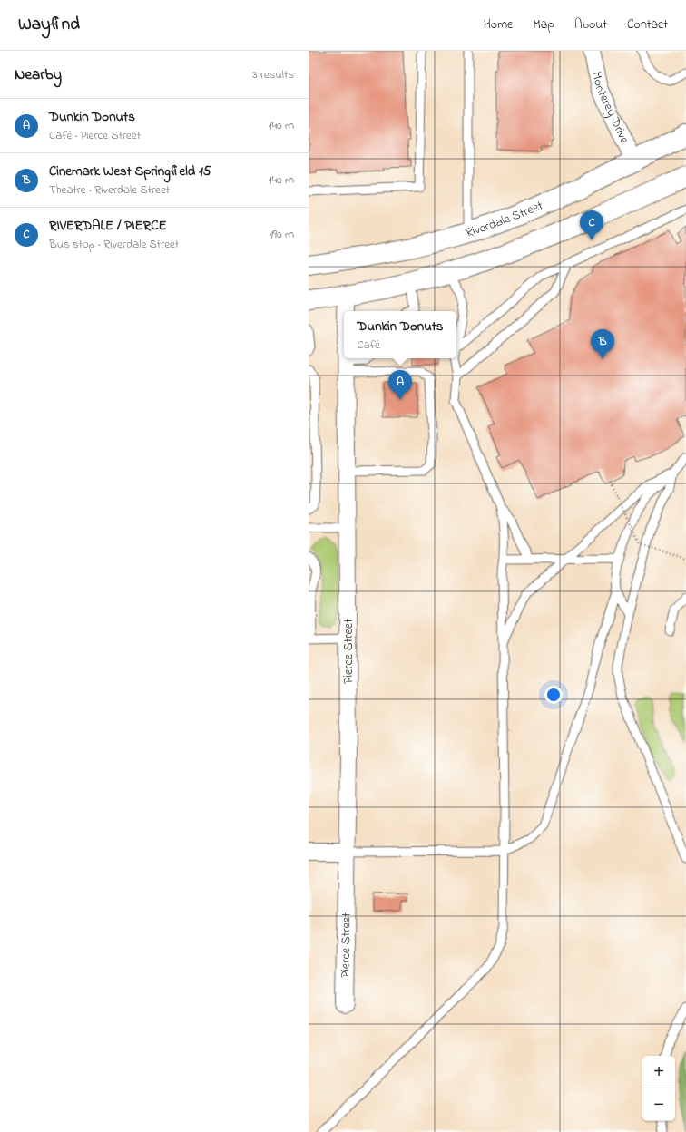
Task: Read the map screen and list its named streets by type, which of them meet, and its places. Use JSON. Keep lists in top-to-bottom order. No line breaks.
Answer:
{"streets":{"main road":["Riverdale Street"],"street":["Monterey Drive","Pierce Street"]},"crossings":[["Monterey Drive","Riverdale Street"]],"page":{"header":"Wayfind","nav":["Home","Map","About","Contact"],"heading":["Nearby","3 results"],"list":[{"mark":"A","name":"Dunkin Donuts","note":"Café · Pierce Street","value":"140 m"},{"mark":"B","name":"Cinemark West Springfield 15","note":"Theatre · Riverdale Street","value":"140 m"},{"mark":"C","name":"RIVERDALE / PIERCE","note":"Bus stop · Riverdale Street","value":"190 m"}],"pins":["C","B","A"],"popup":["Dunkin Donuts","Café"],"map_buttons":["+","−"]}}
